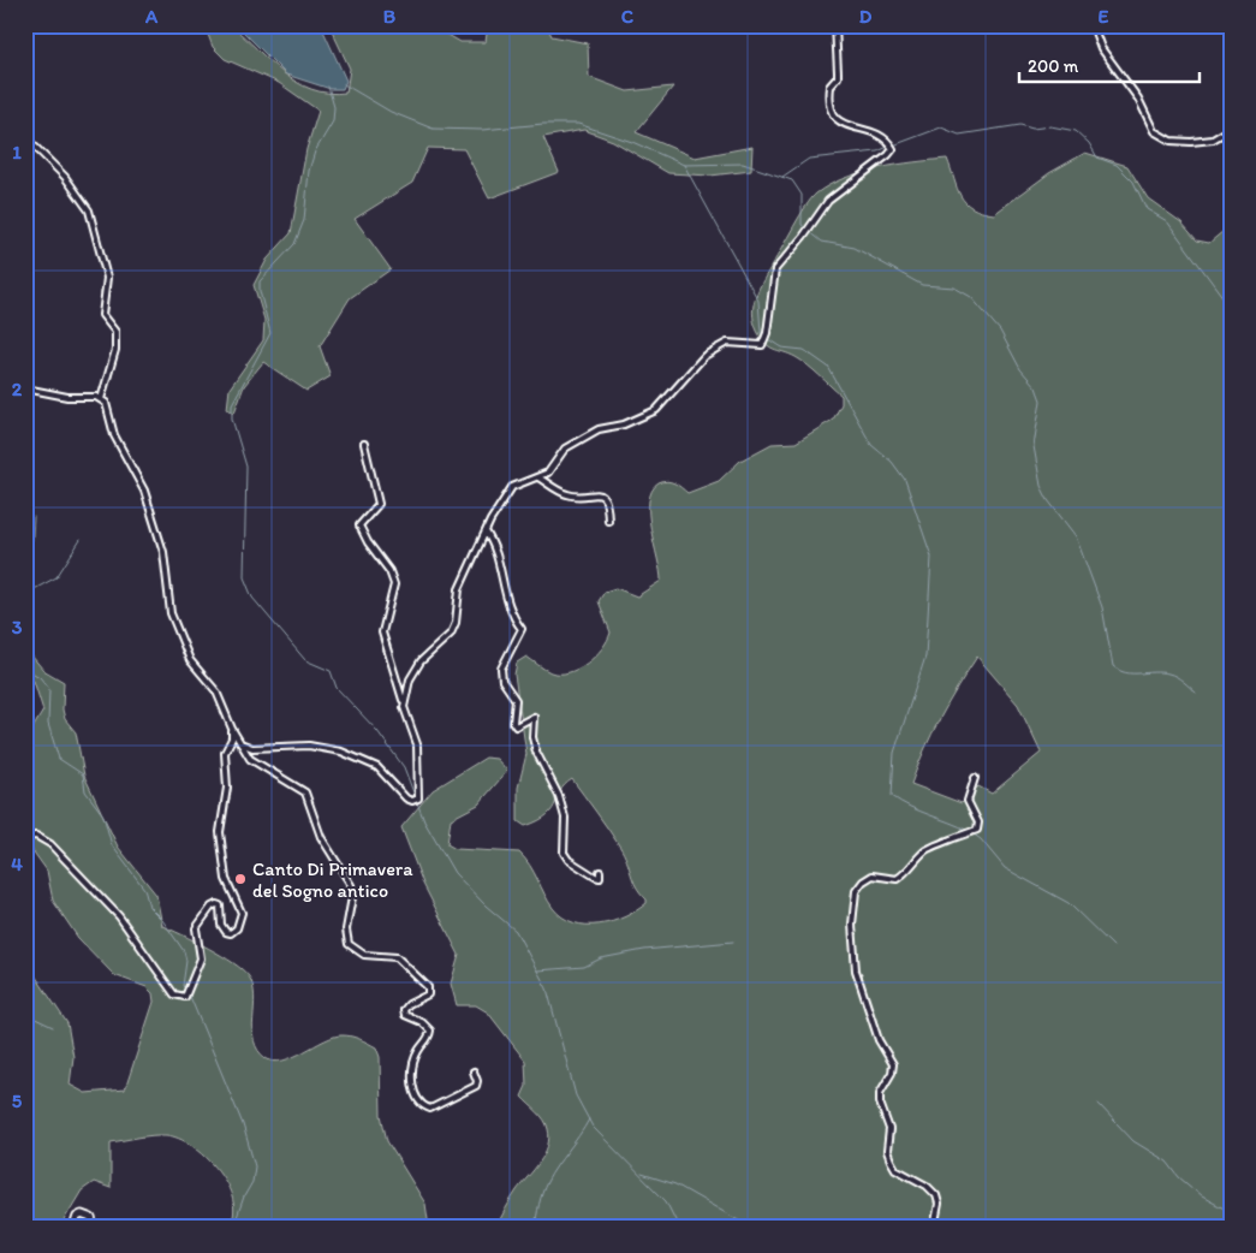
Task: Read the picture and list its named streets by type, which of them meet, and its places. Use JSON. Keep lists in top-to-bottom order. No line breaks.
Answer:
{"places":["Canto Di Primavera del Sogno antico"],"scale_bar":"200 m","grid":{"columns":["A","B","C","D","E"],"rows":["1","2","3","4","5"]}}
